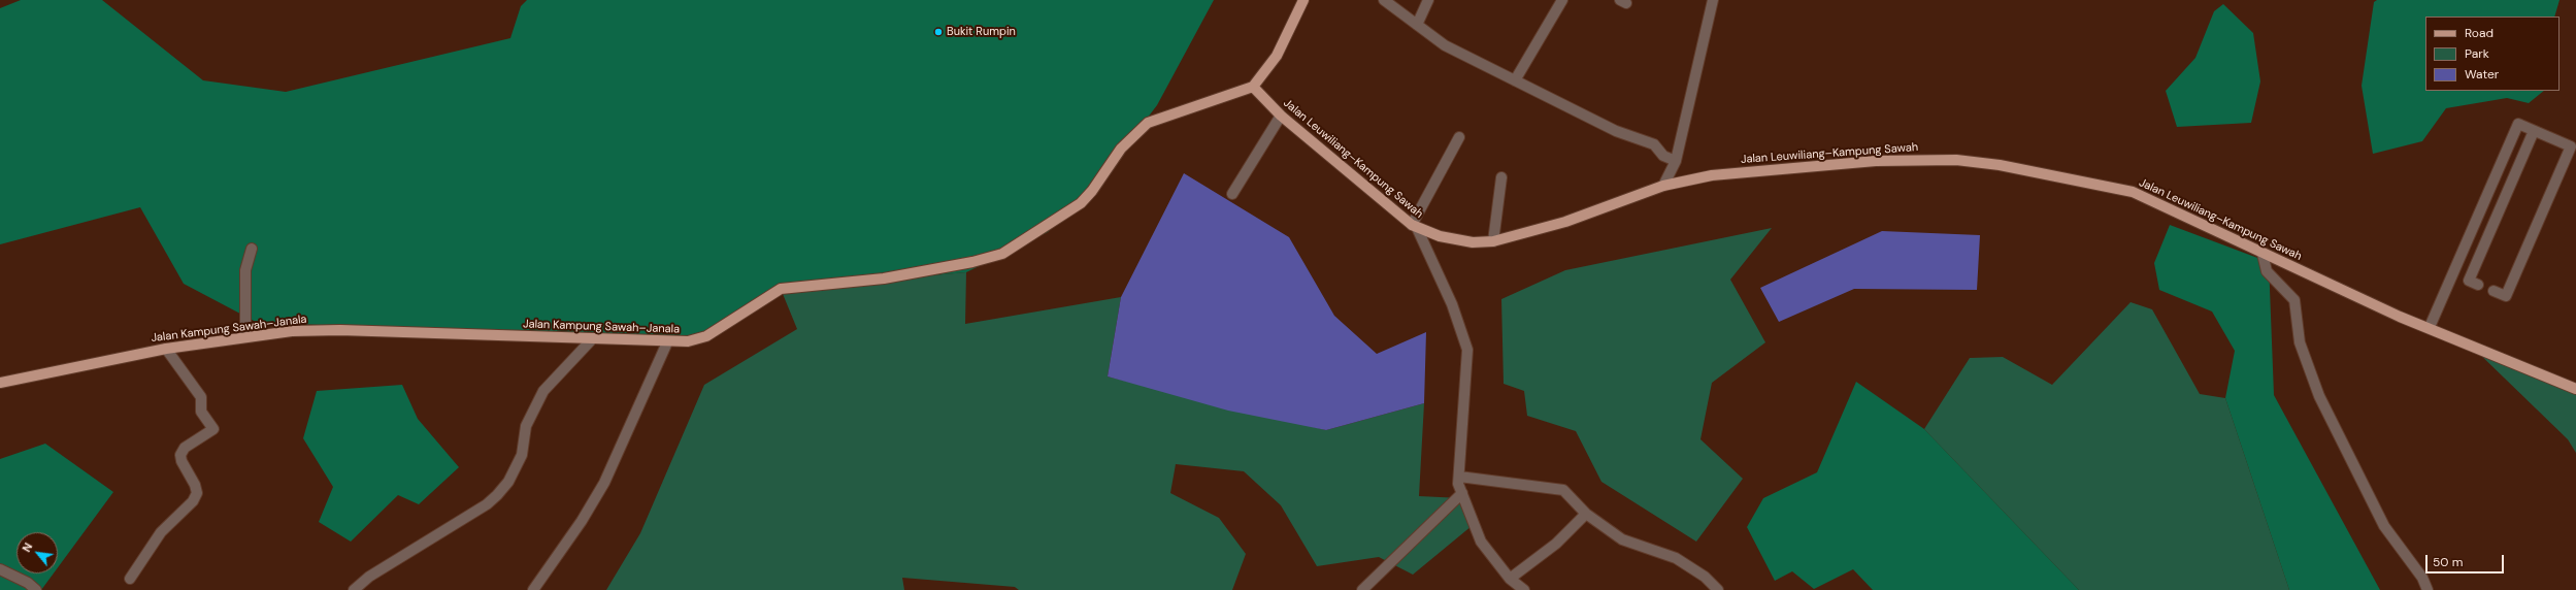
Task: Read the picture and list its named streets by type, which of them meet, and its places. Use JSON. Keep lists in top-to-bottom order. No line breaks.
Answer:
{"streets":{"main road":["Jalan Leuwiliang–Kampung Sawah","Jalan Kampung Sawah–Janala"]},"crossings":[["Jalan Leuwiliang–Kampung Sawah","Jalan Kampung Sawah–Janala"]],"places":["Bukit Rumpin"],"legend":["Road","Park","Water"],"scale_bar":"50 m","north":"top left"}
